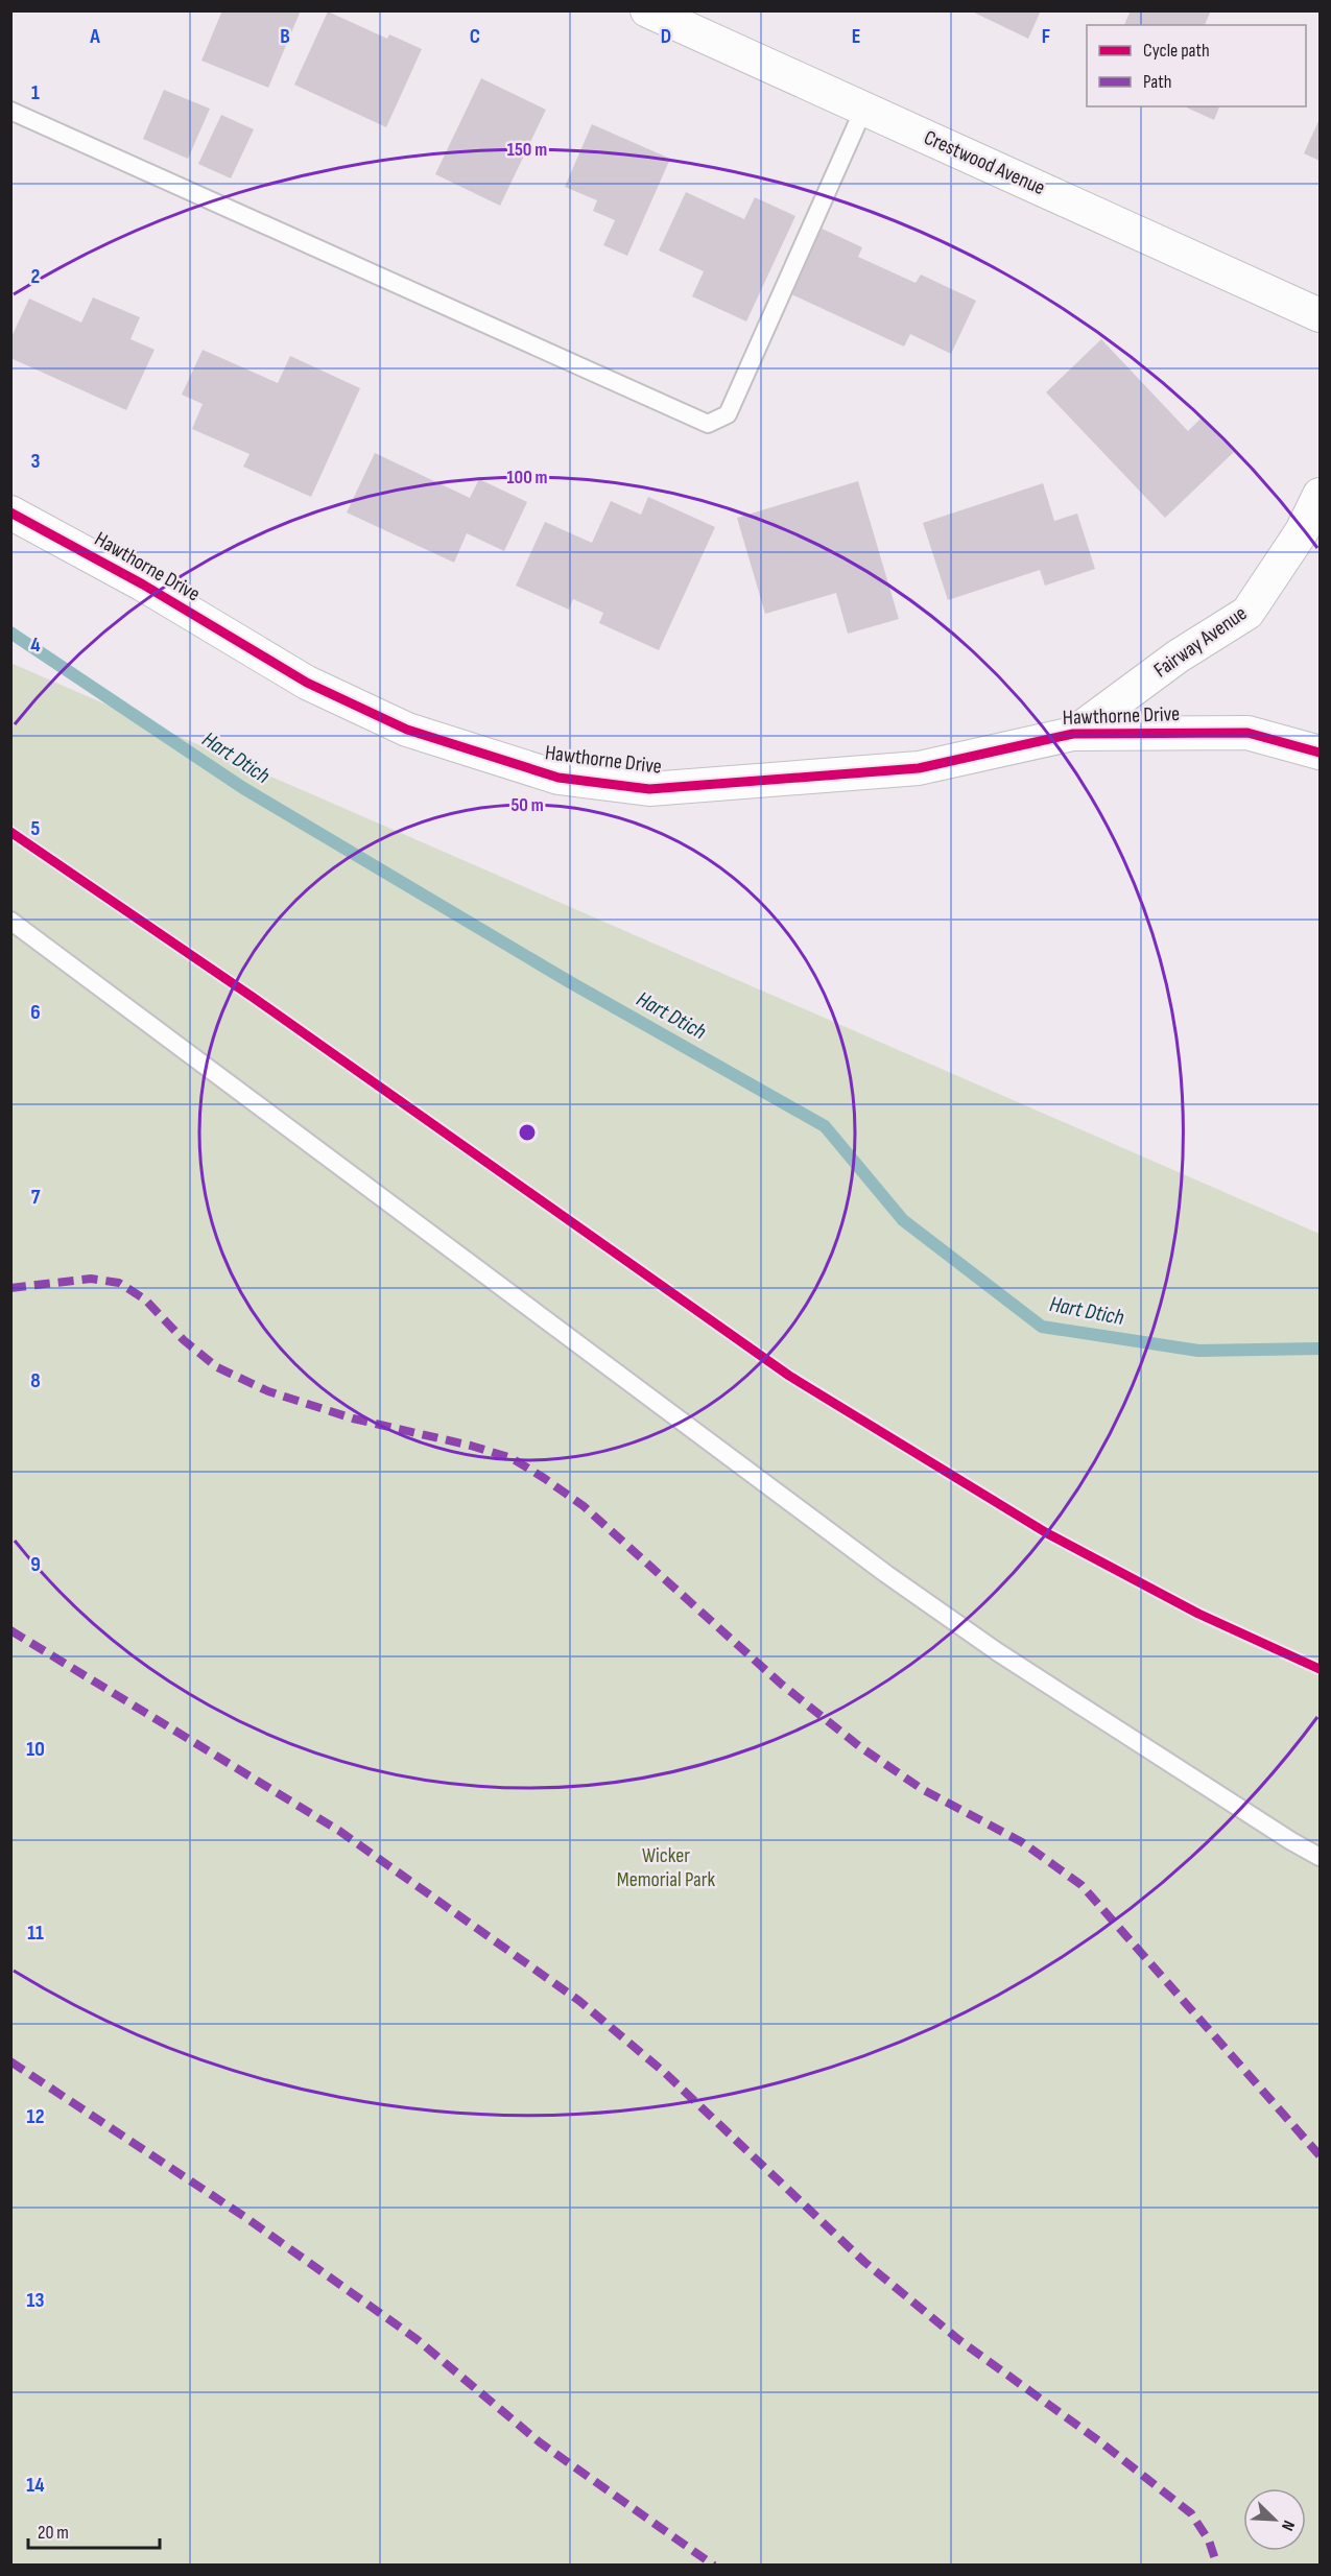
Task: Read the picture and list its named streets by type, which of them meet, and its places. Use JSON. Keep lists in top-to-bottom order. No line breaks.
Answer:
{"streets":{"street":["Crestwood Avenue","Hawthorne Drive","Fairway Avenue"]},"crossings":[["Hawthorne Drive","Fairway Avenue"]],"water":["Hart Dtich"],"parks":["Wicker Memorial Park"],"legend":["Cycle path","Path"],"scale_bar":"20 m","north":"bottom right","grid":{"columns":["A","B","C","D","E","F"],"rows":["1","2","3","4","5","6","7","8","9","10","11","12","13","14"]},"rings":["150 m","100 m","50 m"]}
